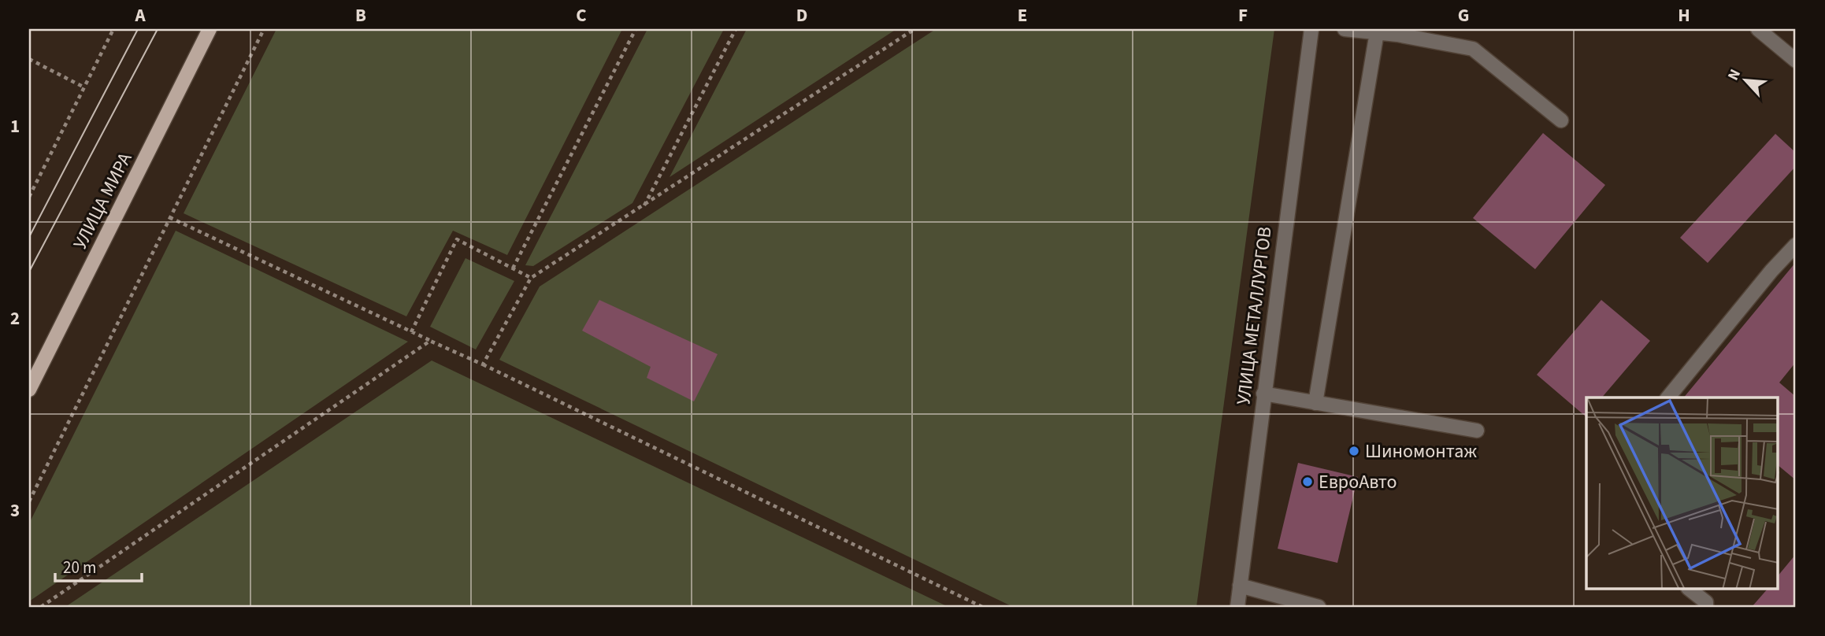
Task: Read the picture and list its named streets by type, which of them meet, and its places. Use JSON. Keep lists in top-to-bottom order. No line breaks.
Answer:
{"streets":{"main road":["УЛИЦА МИРА"],"street":["УЛИЦА МЕТАЛЛУРГОВ"]},"places":["Шиномонтаж","ЕвроАвто"],"scale_bar":"20 m","north":"top left","grid":{"columns":["A","B","C","D","E","F","G","H"],"rows":["1","2","3"]}}
